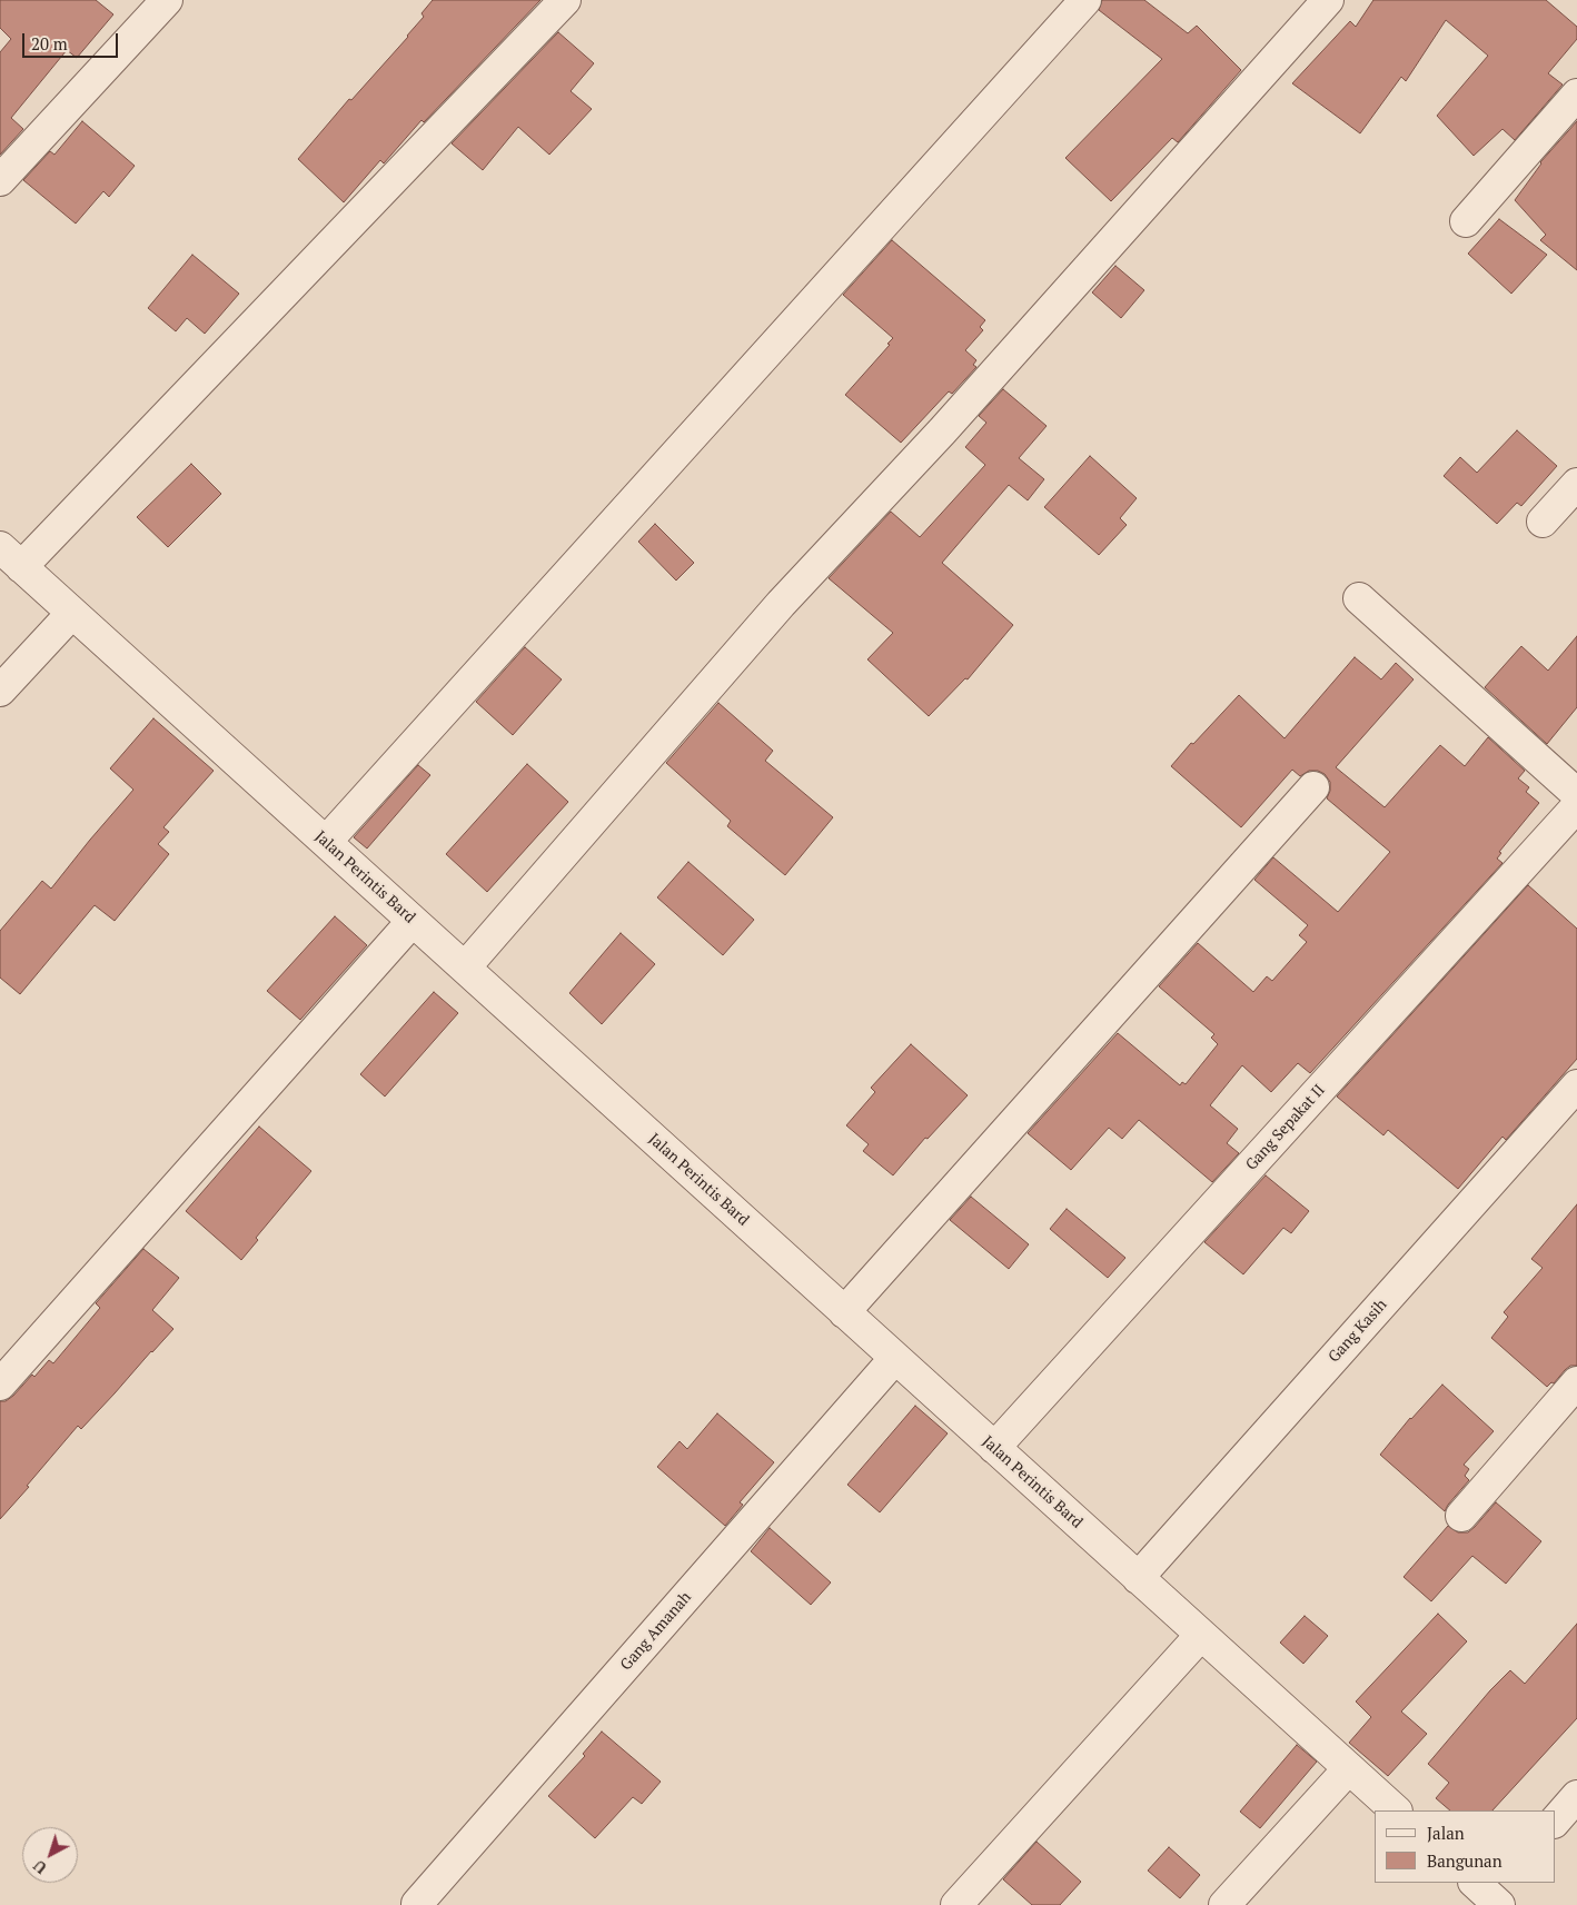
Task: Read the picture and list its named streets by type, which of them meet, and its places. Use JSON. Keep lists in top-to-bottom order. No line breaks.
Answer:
{"streets":{"street":["Jalan Perintis Bard","Gang Sepakat II","Gang Kasih","Gang Amanah"]},"crossings":[["Jalan Perintis Bard","Gang Sepakat II"],["Jalan Perintis Bard","Gang Kasih"],["Jalan Perintis Bard","Gang Amanah"]],"legend":["Jalan","Bangunan"],"scale_bar":"20 m","north":"bottom left"}
